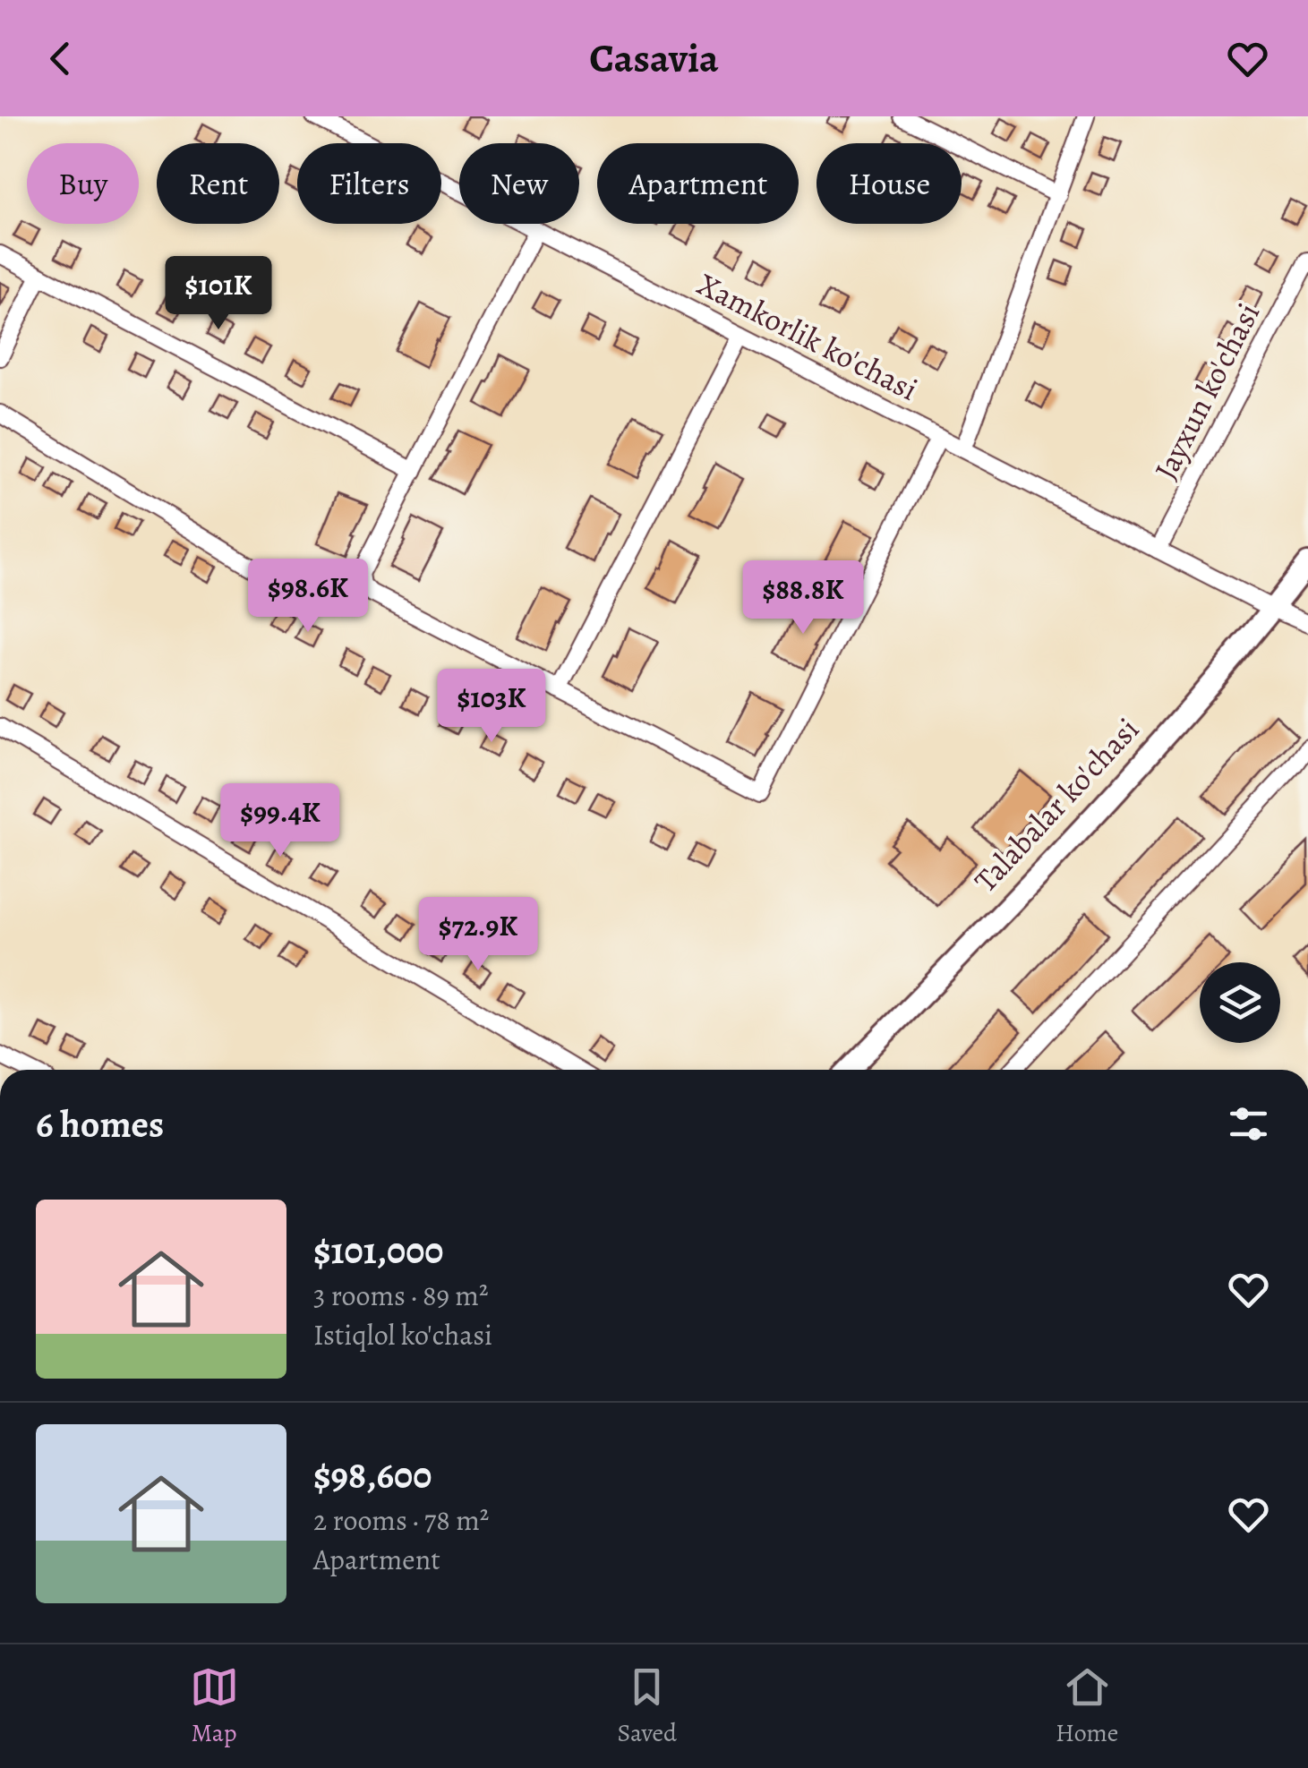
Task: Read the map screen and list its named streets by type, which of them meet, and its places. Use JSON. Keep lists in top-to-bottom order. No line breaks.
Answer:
{"streets":{"street":["Xamkorlik ko'chasi","Jayxun ko'chasi","Talabalar ko'chasi"]},"crossings":[["Xamkorlik ko'chasi","Jayxun ko'chasi"],["Xamkorlik ko'chasi","Talabalar ko'chasi"]],"page":{"header":"Casavia","chip":["Buy","Rent","Filters","New","Apartment","House"],"price":["$101K","$98.6K","$88.8K","$103K","$99.4K","$72.9K"],"heading":"6 homes","list":[{"name":"$101,000","note":"3 rooms · 89 m² · Istiqlol ko'chasi"},{"name":"$98,600","note":"2 rooms · 78 m² · Apartment"}],"tabs":["Map","Saved","Home"]}}
